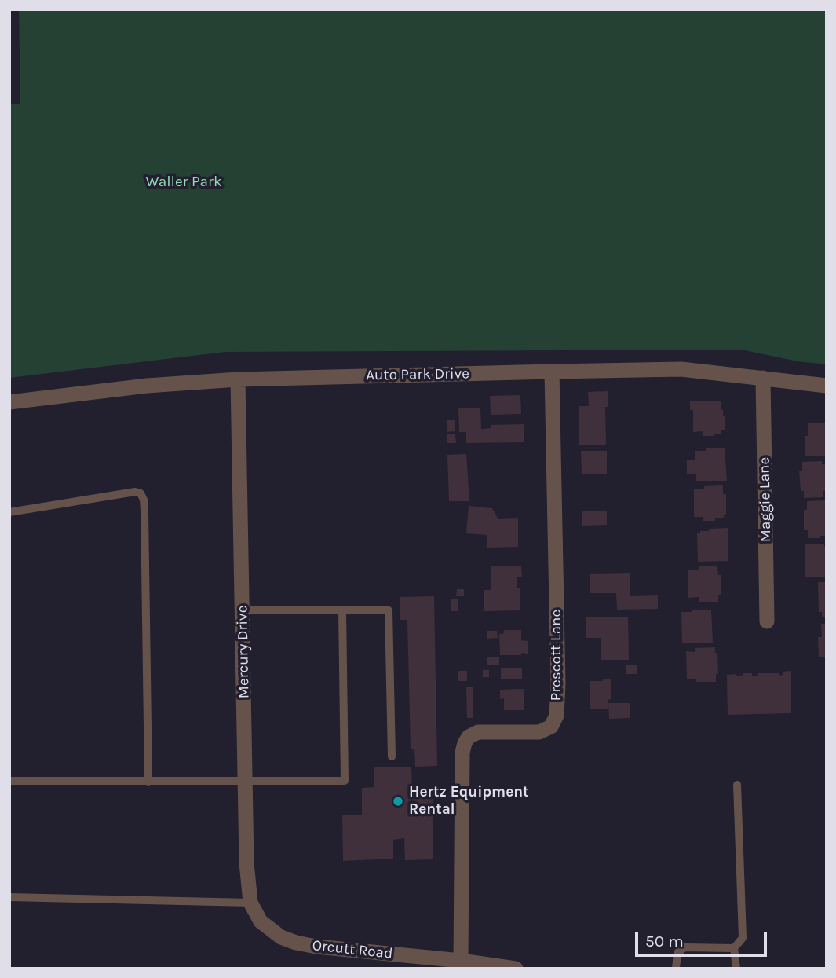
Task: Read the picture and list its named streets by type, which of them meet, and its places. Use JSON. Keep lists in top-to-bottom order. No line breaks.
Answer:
{"streets":{"street":["Auto Park Drive","Maggie Lane","Mercury Drive","Prescott Lane","Orcutt Road"]},"crossings":[["Auto Park Drive","Maggie Lane"],["Auto Park Drive","Mercury Drive"],["Auto Park Drive","Prescott Lane"],["Mercury Drive","Orcutt Road"],["Prescott Lane","Orcutt Road"]],"parks":["Waller Park"],"places":["Hertz Equipment Rental"],"scale_bar":"50 m"}
